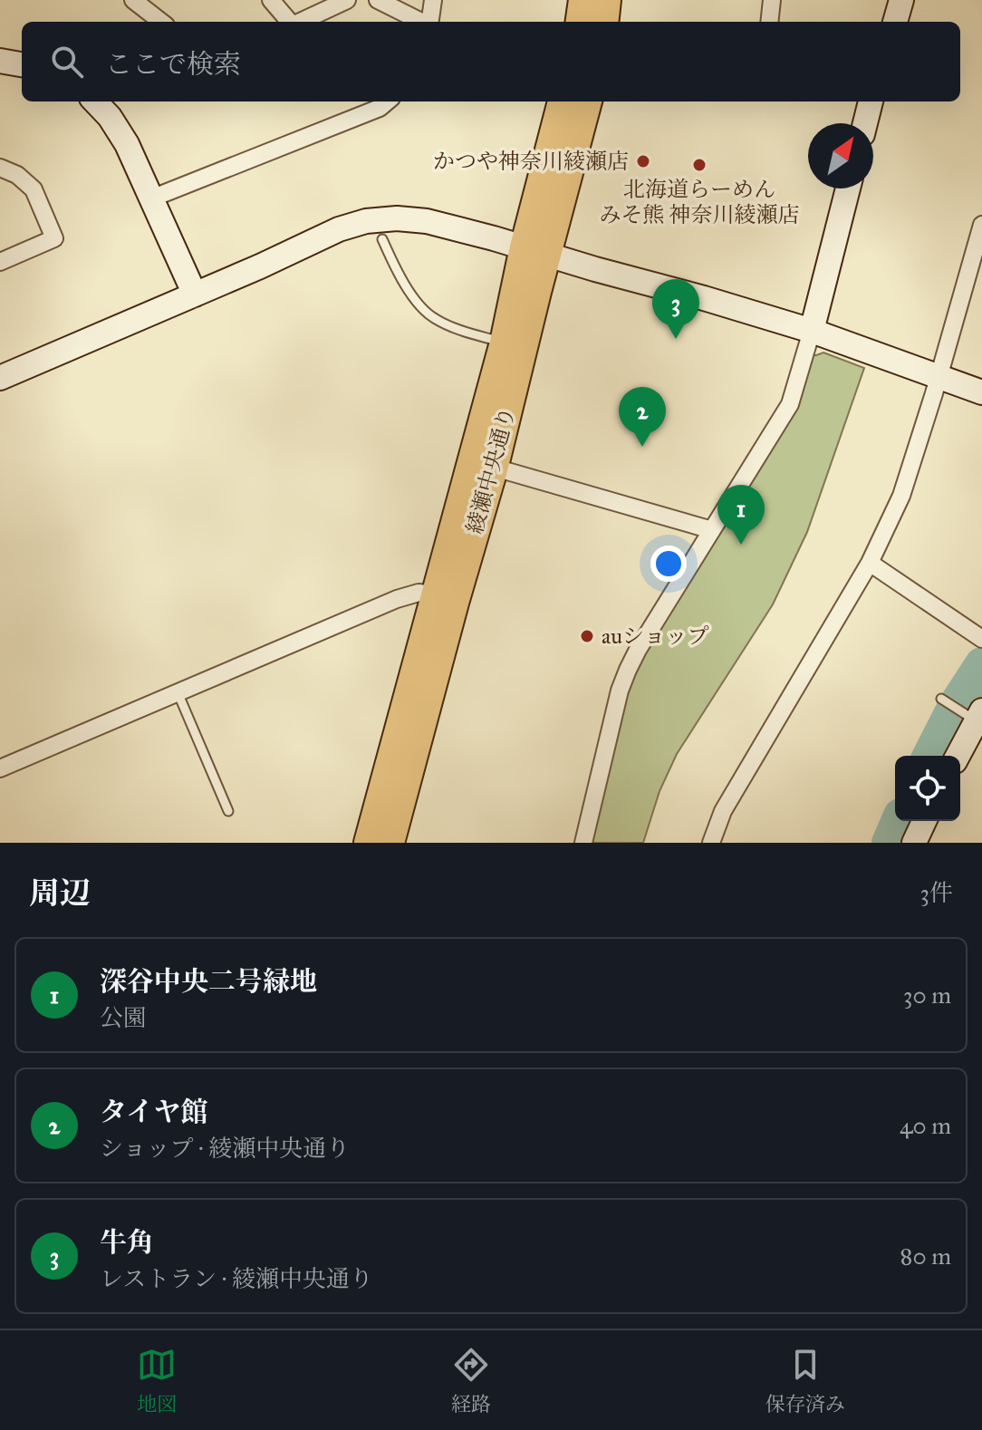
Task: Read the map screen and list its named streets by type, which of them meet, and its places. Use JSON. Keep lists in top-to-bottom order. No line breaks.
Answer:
{"streets":{"main road":["綾瀬中央通り"]},"places":["かつや神奈川綾瀬店","北海道らーめん みそ熊 神奈川綾瀬店","auショップ"],"north":"top right","page":{"search":"ここで検索","pins":["3","2","1"],"heading":["周辺","3件"],"list":[{"mark":"1","name":"深谷中央二号緑地","note":"公園","value":"30 m"},{"mark":"2","name":"タイヤ館","note":"ショップ · 綾瀬中央通り","value":"40 m"},{"mark":"3","name":"牛角","note":"レストラン · 綾瀬中央通り","value":"80 m"}],"nav":["地図","経路","保存済み"]}}
